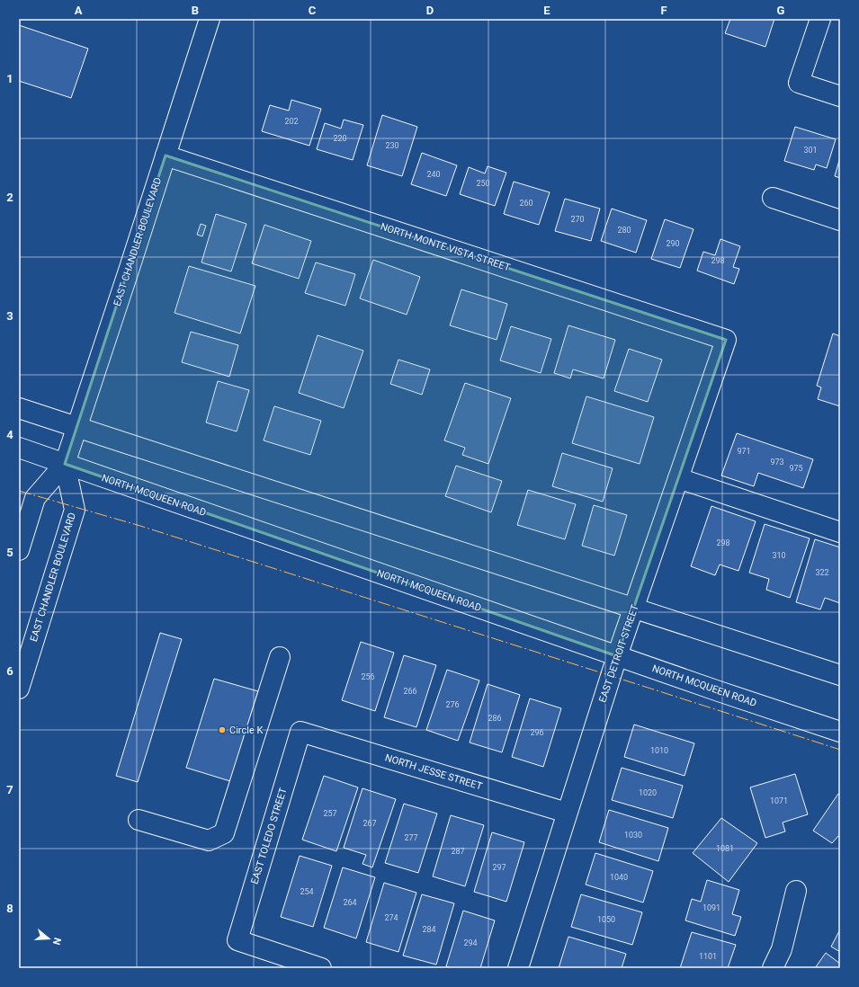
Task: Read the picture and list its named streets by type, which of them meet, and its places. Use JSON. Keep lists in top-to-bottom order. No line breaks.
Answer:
{"streets":{"main road":["EAST CHANDLER BOULEVARD","NORTH MONTE VISTA STREET","NORTH MCQUEEN ROAD","EAST DETROIT STREET","NORTH JESSE STREET","EAST TOLEDO STREET"]},"crossings":[["EAST CHANDLER BOULEVARD","NORTH MONTE VISTA STREET"],["EAST CHANDLER BOULEVARD","NORTH MCQUEEN ROAD"],["NORTH MONTE VISTA STREET","EAST DETROIT STREET"],["NORTH MCQUEEN ROAD","EAST DETROIT STREET"],["EAST DETROIT STREET","NORTH JESSE STREET"],["NORTH JESSE STREET","EAST TOLEDO STREET"]],"places":["Circle K"],"house_numbers":["202","220","230","301","240","250","260","270","280","290","298","971","973","975","298","310","322","256","266","276","286","296","1010","1020","1071","257","267","1030","277","1081","287","297","1040","254","264","1091","274","1050","284","294","1101"],"north":"right","grid":{"columns":["A","B","C","D","E","F","G"],"rows":["1","2","3","4","5","6","7","8"]}}
